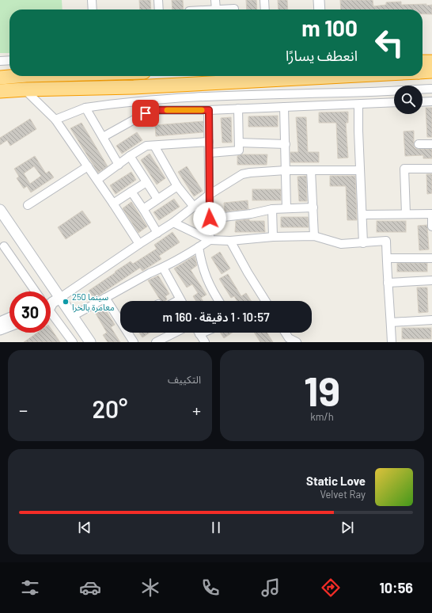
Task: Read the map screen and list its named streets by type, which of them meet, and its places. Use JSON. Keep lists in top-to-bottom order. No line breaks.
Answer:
{"places":["سينما 250 معامرة بالخرا"],"page":{"turn":["100 m","انعطف يسارًا"],"limit":"30","trip":"10:57 · 1 دقيقة · 160 m","tile":[["19","km/h"],"التكييف"],"heat":["−","20°","+"],"song":["Static Love","Velvet Ray"],"tabs":"10:56"}}
